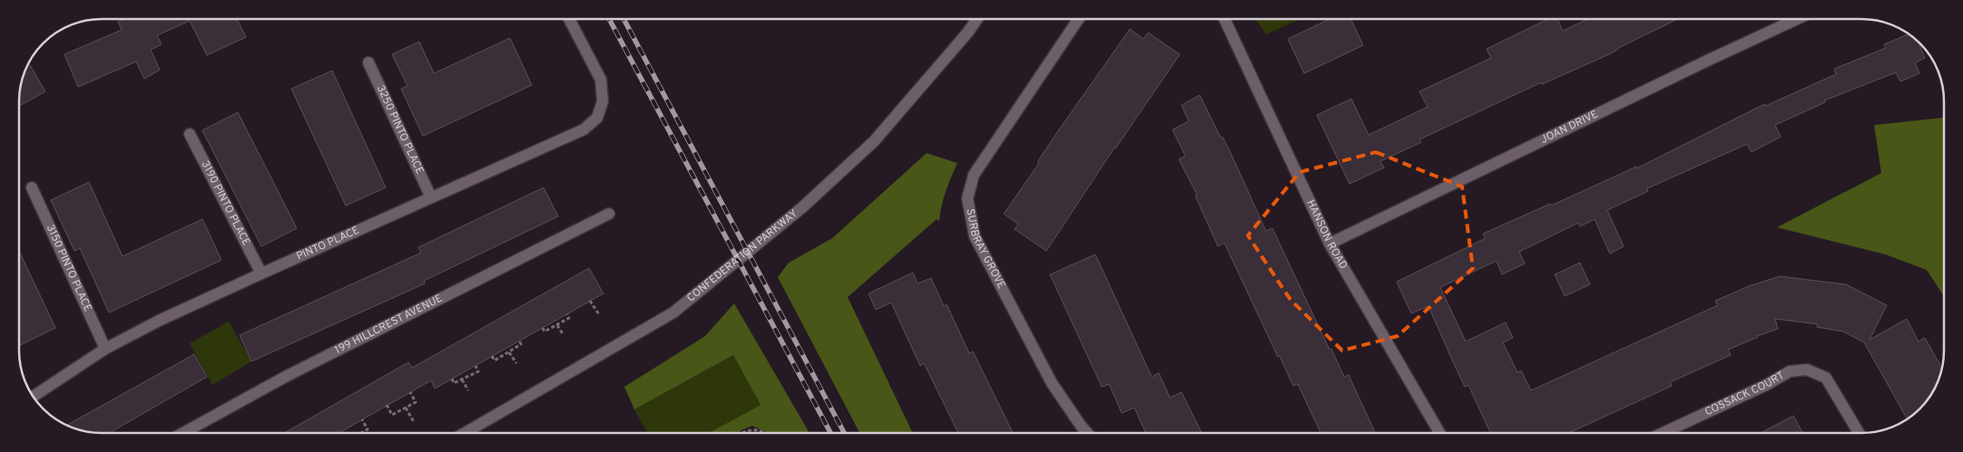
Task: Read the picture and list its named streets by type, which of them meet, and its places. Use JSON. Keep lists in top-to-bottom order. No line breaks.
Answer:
{"streets":{"street":["JOAN DRIVE","3250 PINTO PLACE","3190 PINTO PLACE","HANSON ROAD","PINTO PLACE","SURBRAY GROVE","CONFEDERATION PARKWAY","3150 PINTO PLACE","199 HILLCREST AVENUE","COSSACK COURT"]},"crossings":[["JOAN DRIVE","HANSON ROAD"],["3250 PINTO PLACE","PINTO PLACE"],["3190 PINTO PLACE","PINTO PLACE"],["PINTO PLACE","3150 PINTO PLACE"]]}
